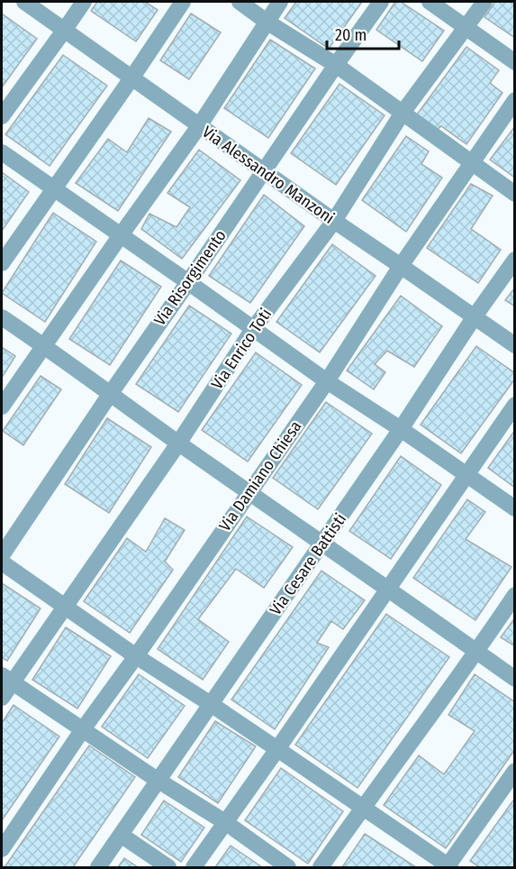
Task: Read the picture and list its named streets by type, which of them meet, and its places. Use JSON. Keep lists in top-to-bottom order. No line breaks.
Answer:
{"streets":{"street":["Via Alessandro Manzoni","Via Risorgimento","Via Enrico Toti","Via Damiano Chiesa","Via Cesare Battisti"]},"crossings":[["Via Alessandro Manzoni","Via Risorgimento"],["Via Alessandro Manzoni","Via Enrico Toti"],["Via Alessandro Manzoni","Via Damiano Chiesa"],["Via Alessandro Manzoni","Via Cesare Battisti"]],"scale_bar":"20 m"}
